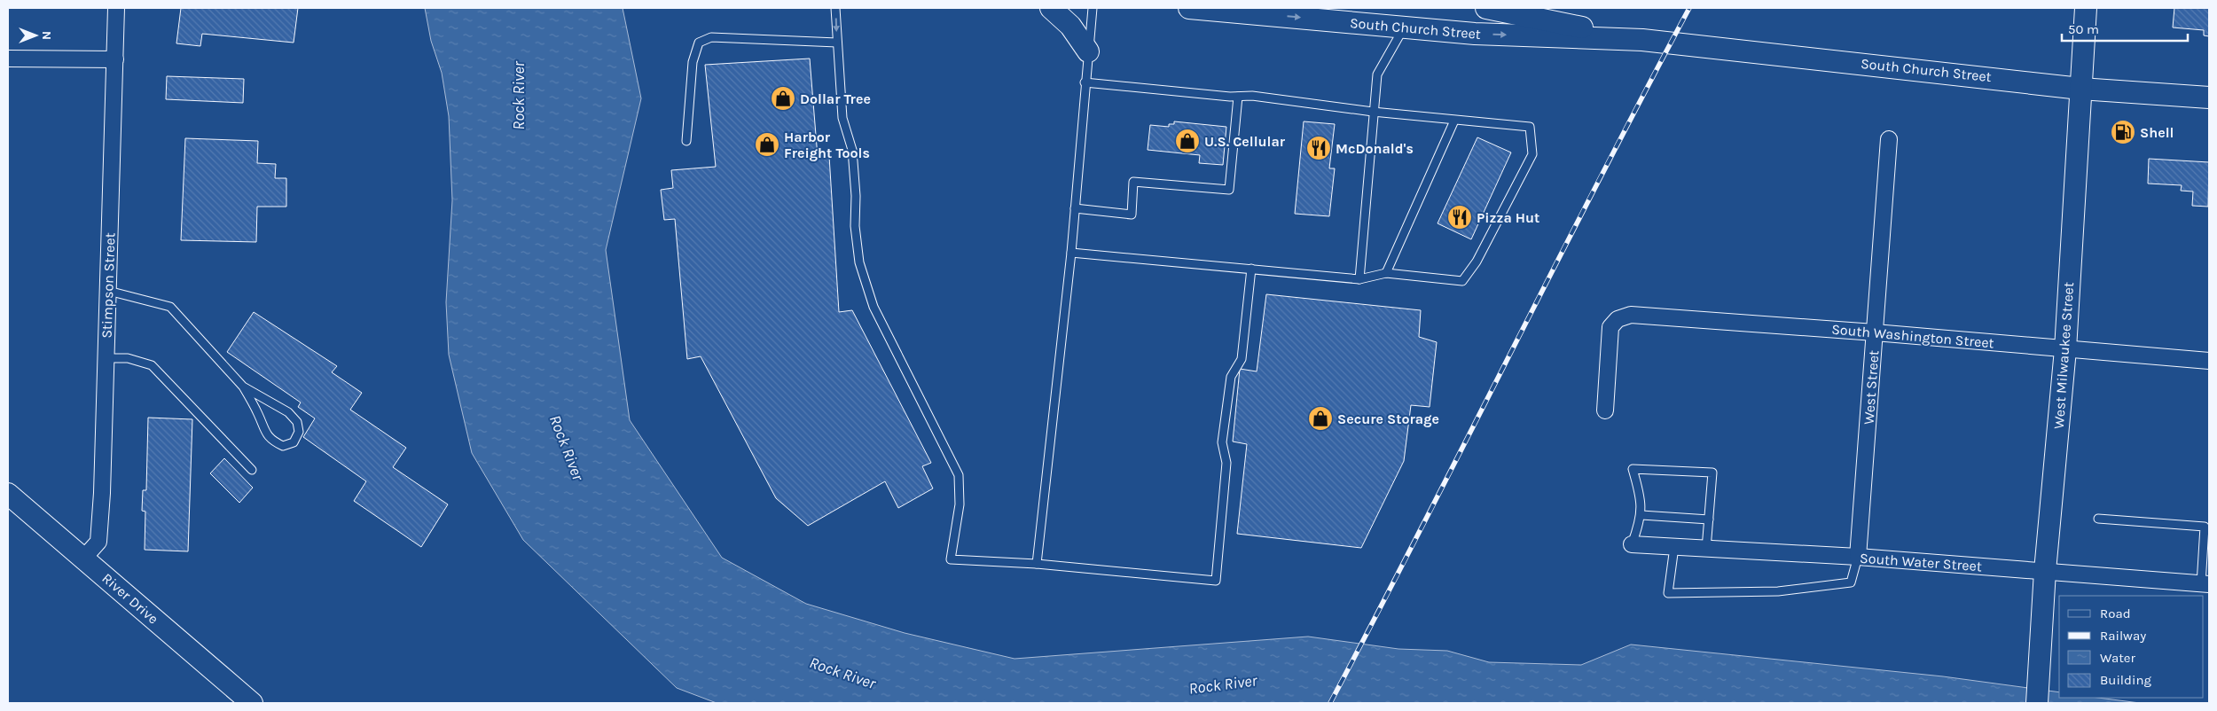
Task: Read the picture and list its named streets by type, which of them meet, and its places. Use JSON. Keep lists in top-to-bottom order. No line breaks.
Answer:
{"streets":{"main road":["South Church Street","West Milwaukee Street","River Drive"],"street":["Stimpson Street","South Washington Street","West Street","South Water Street"]},"crossings":[["South Church Street","West Milwaukee Street"],["Stimpson Street","River Drive"],["South Washington Street","West Milwaukee Street"],["South Washington Street","West Street"],["West Milwaukee Street","South Water Street"],["West Street","South Water Street"]],"water":["Rock River"],"places":{"shop":["Dollar Tree","U.S. Cellular","Harbor Freight Tools","Secure Storage"],"fuel station":["Shell"],"restaurant":["McDonald's","Pizza Hut"]},"legend":["Road","Railway","Water","Building"],"scale_bar":"50 m","north":"right"}
